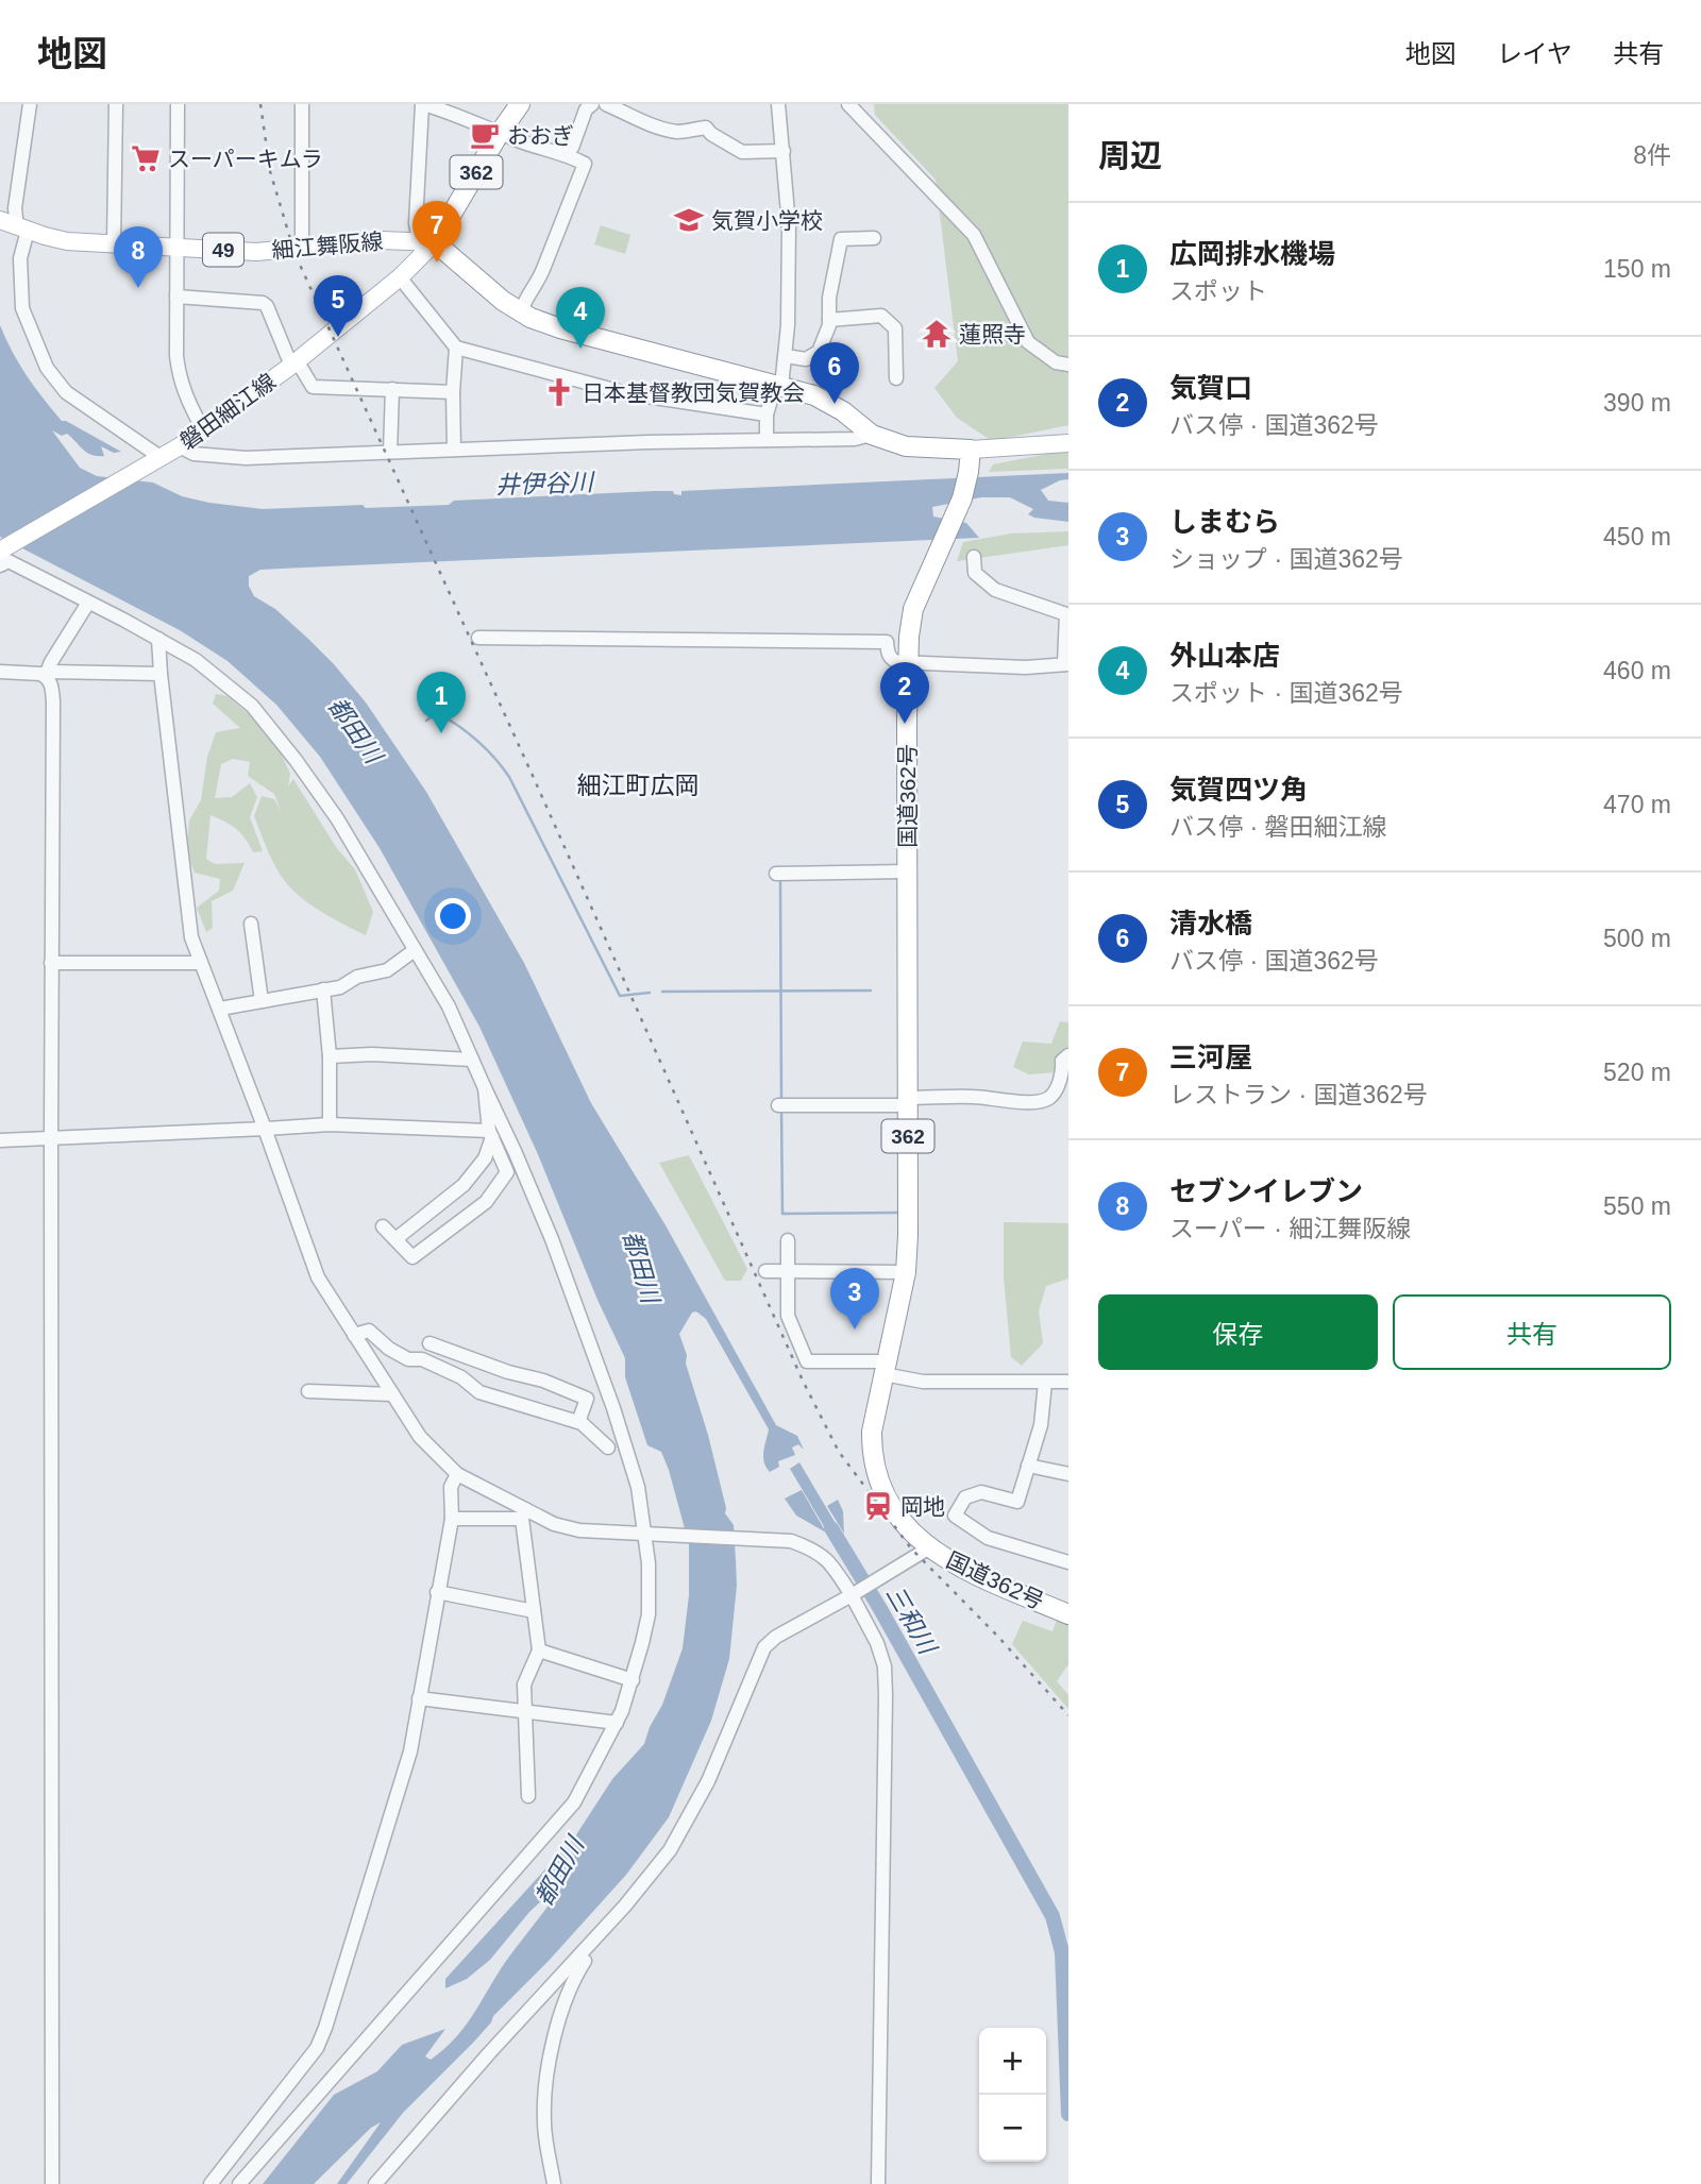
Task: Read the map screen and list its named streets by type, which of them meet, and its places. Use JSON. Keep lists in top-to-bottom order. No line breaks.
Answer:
{"streets":{"highway":["362","国道362号"],"main road":["細江舞阪線","49","磐田細江線"]},"crossings":[["362","細江舞阪線"],["362","磐田細江線"],["細江舞阪線","磐田細江線"]],"districts":["細江町広岡"],"water":["井伊谷川","都田川","三和川"],"places":{"cafe":["おおぎ"],"supermarket":["スーパーキムラ"],"school or university":["気賀小学校"],"temple":["蓮照寺"],"church":["日本基督教団気賀教会"],"station":["岡地"]},"page":{"header":"地図","nav":["地図","レイヤ","共有"],"heading":["周辺","8件"],"pins":["7","8","5","4","6","2","1","3"],"list":[{"mark":"1","name":"広岡排水機場","note":"スポット","value":"150 m"},{"mark":"2","name":"気賀口","note":"バス停 · 国道362号","value":"390 m"},{"mark":"3","name":"しまむら","note":"ショップ · 国道362号","value":"450 m"},{"mark":"4","name":"外山本店","note":"スポット · 国道362号","value":"460 m"},{"mark":"5","name":"気賀四ツ角","note":"バス停 · 磐田細江線","value":"470 m"},{"mark":"6","name":"清水橋","note":"バス停 · 国道362号","value":"500 m"},{"mark":"7","name":"三河屋","note":"レストラン · 国道362号","value":"520 m"},{"mark":"8","name":"セブンイレブン","note":"スーパー · 細江舞阪線","value":"550 m"}],"buttons":["保存","共有"],"map_buttons":["+","−"]}}
